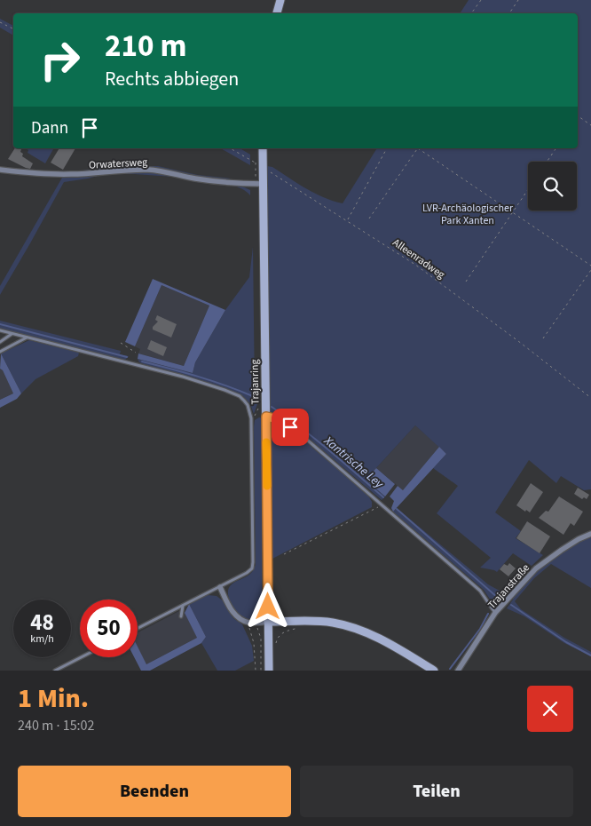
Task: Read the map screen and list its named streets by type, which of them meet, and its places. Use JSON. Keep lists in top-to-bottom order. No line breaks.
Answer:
{"streets":{"main road":["Trajanring"],"street":["Orwatersweg","Trajanstraße"],"path":["Alleenradweg"]},"crossings":[["Orwatersweg","Trajanring"],["Alleenradweg","Trajanring"]],"water":["Xantrische Ley"],"parks":["LVR-Archäologischer Park Xanten"],"page":{"turn":["210 m","Rechts abbiegen"],"then":"Dann","speed":"48 km/h","limit":"50","heading":["1 Min.","240 m · 15:02"],"buttons":["Beenden","Teilen"]}}
